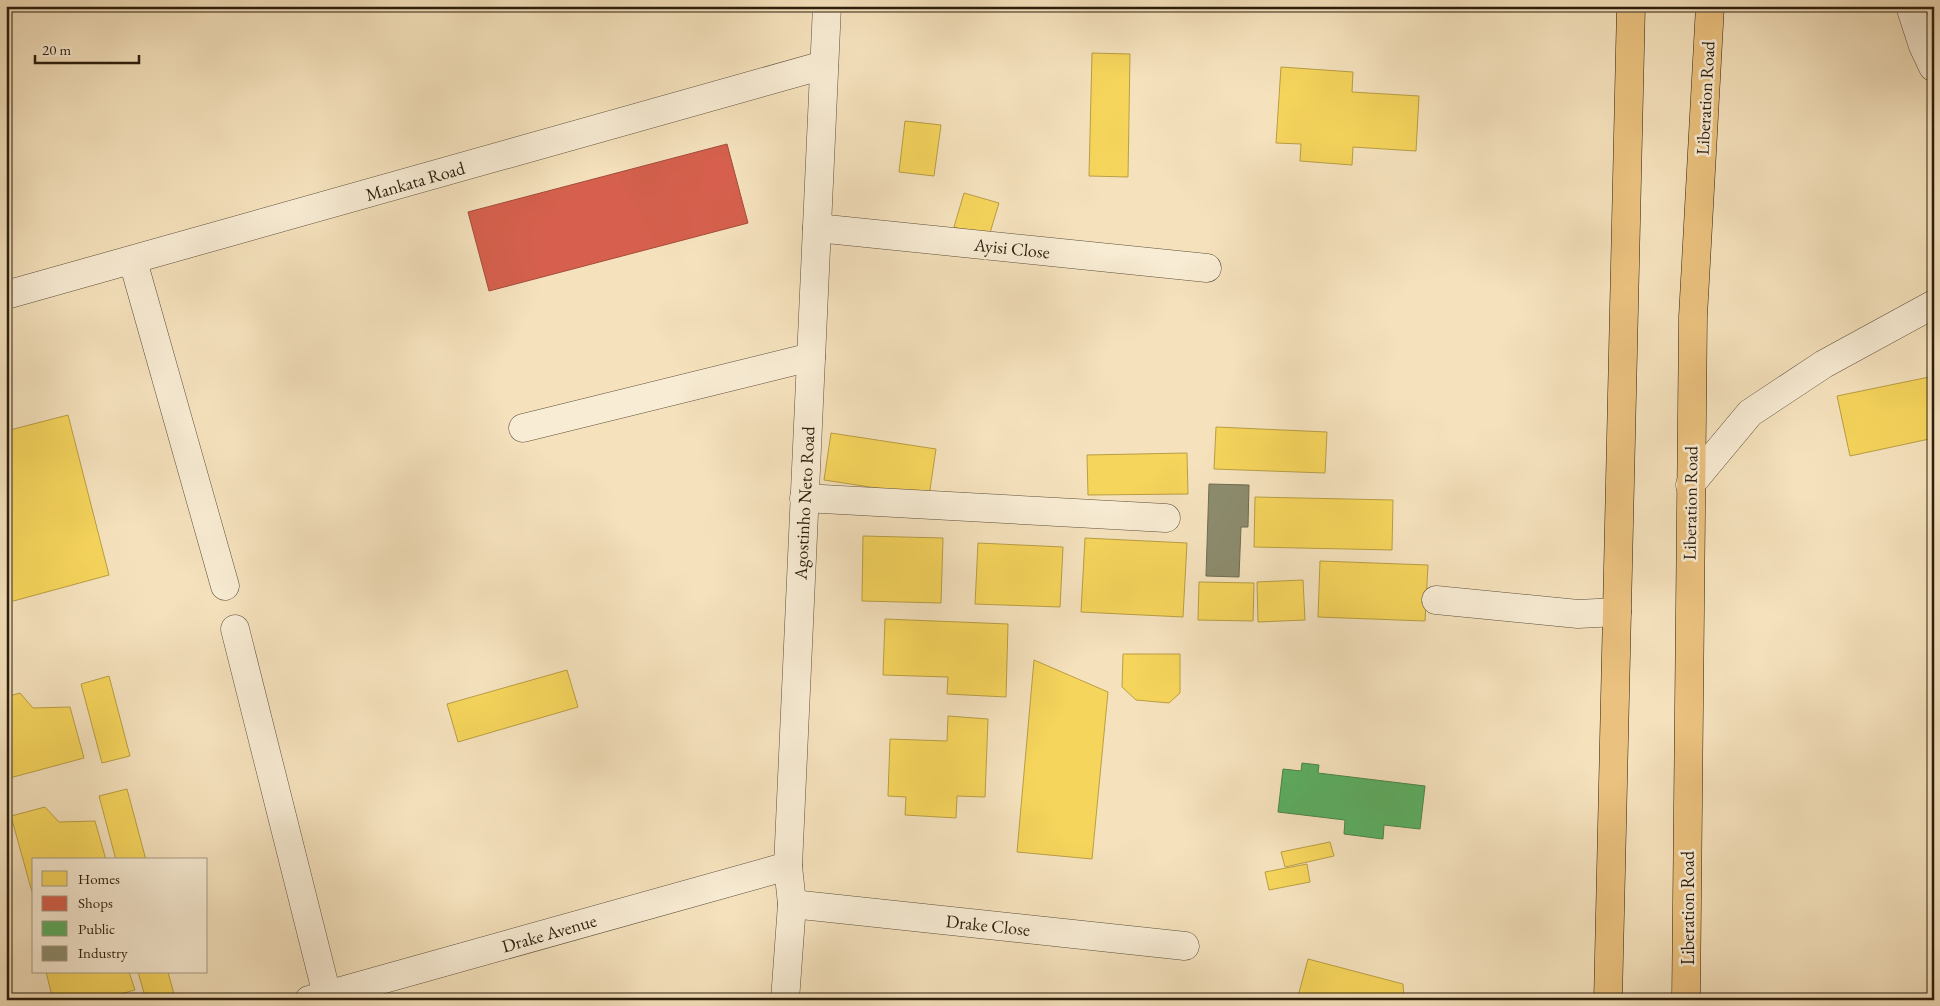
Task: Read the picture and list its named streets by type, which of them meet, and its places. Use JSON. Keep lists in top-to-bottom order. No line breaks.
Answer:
{"streets":{"highway":["Liberation Road"],"street":["Mankata Road","Ayisi Close","Agostinho Neto Road","Drake Close","Drake Avenue"]},"crossings":[["Mankata Road","Agostinho Neto Road"],["Ayisi Close","Agostinho Neto Road"],["Agostinho Neto Road","Drake Close"],["Agostinho Neto Road","Drake Avenue"]],"legend":["Homes","Shops","Public","Industry"],"scale_bar":"20 m"}
